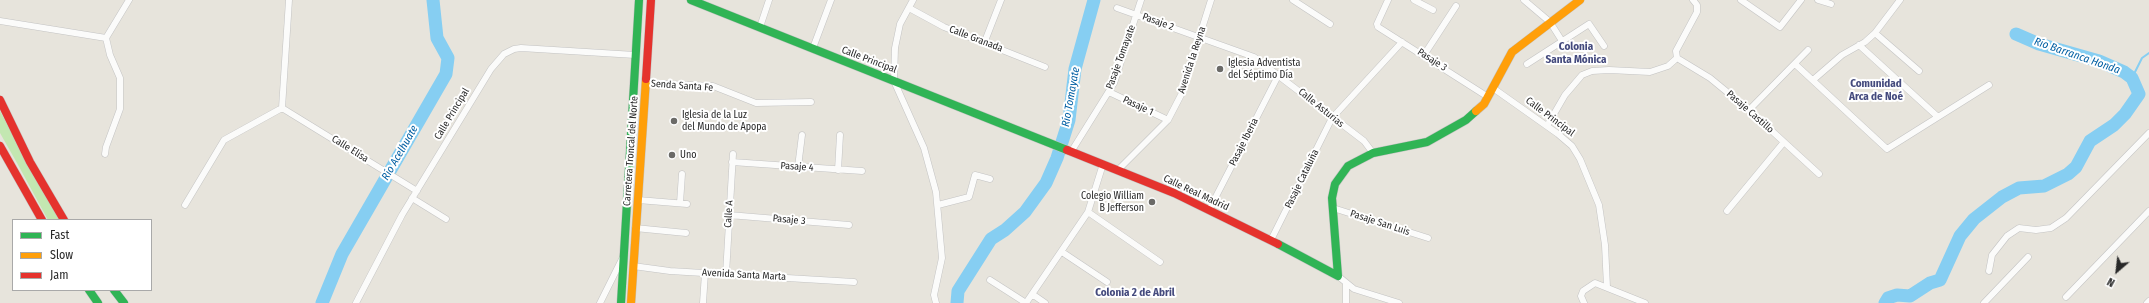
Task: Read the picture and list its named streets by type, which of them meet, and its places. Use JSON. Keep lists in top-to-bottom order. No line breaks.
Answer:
{"streets":{"main road":["Calle Principal","Carretera Troncal del Norte","Calle Real Madrid"],"street":["Pasaje 2","Calle Granada","Pasaje Tomayate","Avenida la Reyna","Pasaje 3","Senda Santa Fe","Pasaje 1","Calle Asturias","Pasaje Castillo","Pasaje Iberia","Calle Elisa","Pasaje 4","Pasaje Cataluña","Calle A","Pasaje San Luis","Avenida Santa Marta"]},"crossings":[["Pasaje 2","Pasaje Tomayate"],["Pasaje 2","Avenida la Reyna"],["Pasaje 2","Calle Asturias"],["Pasaje Tomayate","Pasaje 1"],["Pasaje Tomayate","Calle Real Madrid"],["Calle Principal","Calle Elisa"],["Calle Principal","Carretera Troncal del Norte"],["Calle Principal","Calle Real Madrid"],["Avenida la Reyna","Pasaje 1"],["Avenida la Reyna","Calle Asturias"],["Avenida la Reyna","Calle Real Madrid"],["Pasaje 3","Pasaje Cataluña"],["Pasaje 3","Calle A"],["Senda Santa Fe","Carretera Troncal del Norte"],["Calle Asturias","Pasaje Iberia"],["Calle Asturias","Pasaje Cataluña"],["Pasaje Iberia","Calle Real Madrid"],["Carretera Troncal del Norte","Avenida Santa Marta"],["Pasaje 4","Calle A"],["Pasaje Cataluña","Calle Real Madrid"],["Calle A","Avenida Santa Marta"]],"districts":["Colonia Santa Mónica","Comunidad Arca de Noé","Colonia 2 de Abril"],"water":["Río Barranca Honda","Río Tomayate","Río Acelhuate"],"places":["Iglesia Adventista del Séptimo Día","Iglesia de la Luz del Mundo de Apopa","Uno","Colegio William B Jefferson"],"legend":["Fast","Slow","Jam"],"north":"bottom left"}
